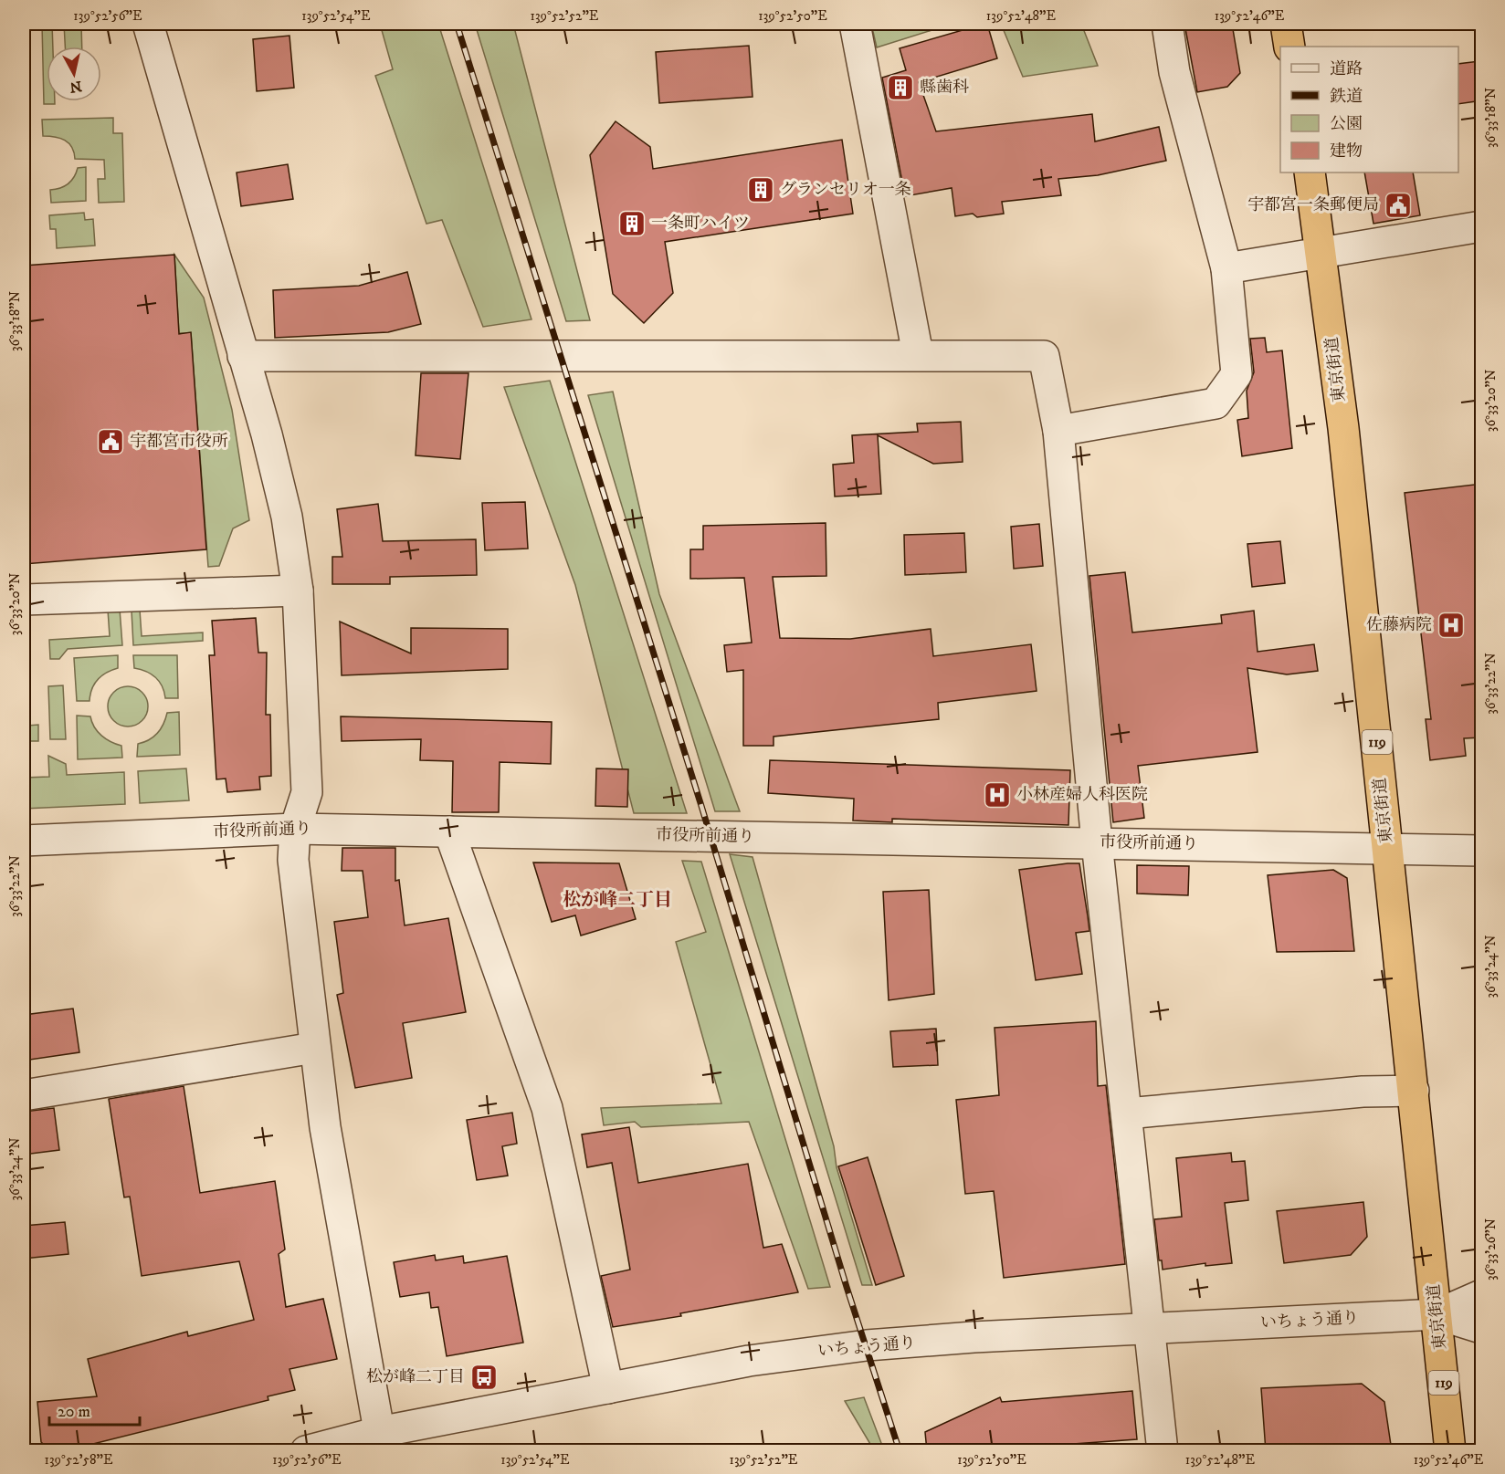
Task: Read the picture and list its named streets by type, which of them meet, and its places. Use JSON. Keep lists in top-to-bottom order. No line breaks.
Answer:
{"streets":{"highway":["東京街道","119"],"street":["市役所前通り","いちょう通り"]},"crossings":[["東京街道","市役所前通り"],["東京街道","いちょう通り"]],"districts":["松が峰二丁目"],"places":{"building":["縣歯科","グランセリオ一条","一条町ハイツ"],"public building":["宇都宮一条郵便局","宇都宮市役所"],"hospital":["佐藤病院","小林産婦人科医院"],"bus stop":["松が峰二丁目"]},"legend":["道路","鉄道","公園","建物"],"scale_bar":"20 m","north":"bottom","coordinates":["139°52'56\"E","139°52'54\"E","139°52'52\"E","139°52'50\"E","139°52'48\"E","139°52'46\"E","36°33'18\"N","36°33'20\"N","36°33'22\"N","36°33'24\"N","36°33'26\"N","139°52'58\"E"]}
